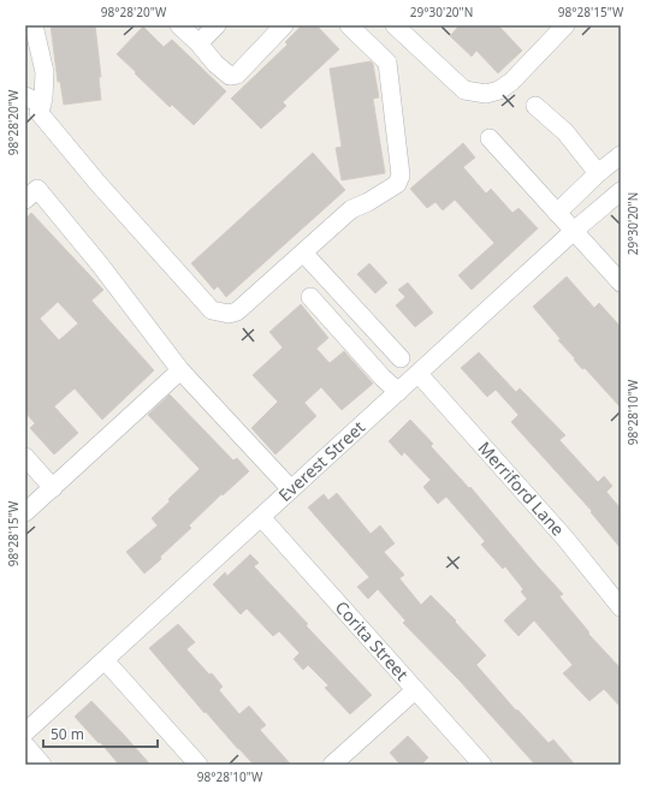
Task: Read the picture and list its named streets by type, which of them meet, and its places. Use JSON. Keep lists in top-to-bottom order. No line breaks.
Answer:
{"streets":{"street":["Everest Street","Merriford Lane","Corita Street"]},"crossings":[["Everest Street","Merriford Lane"],["Everest Street","Corita Street"]],"scale_bar":"50 m","coordinates":["98°28'20\"W","29°30'20\"N","98°28'15\"W","98°28'10\"W"]}
